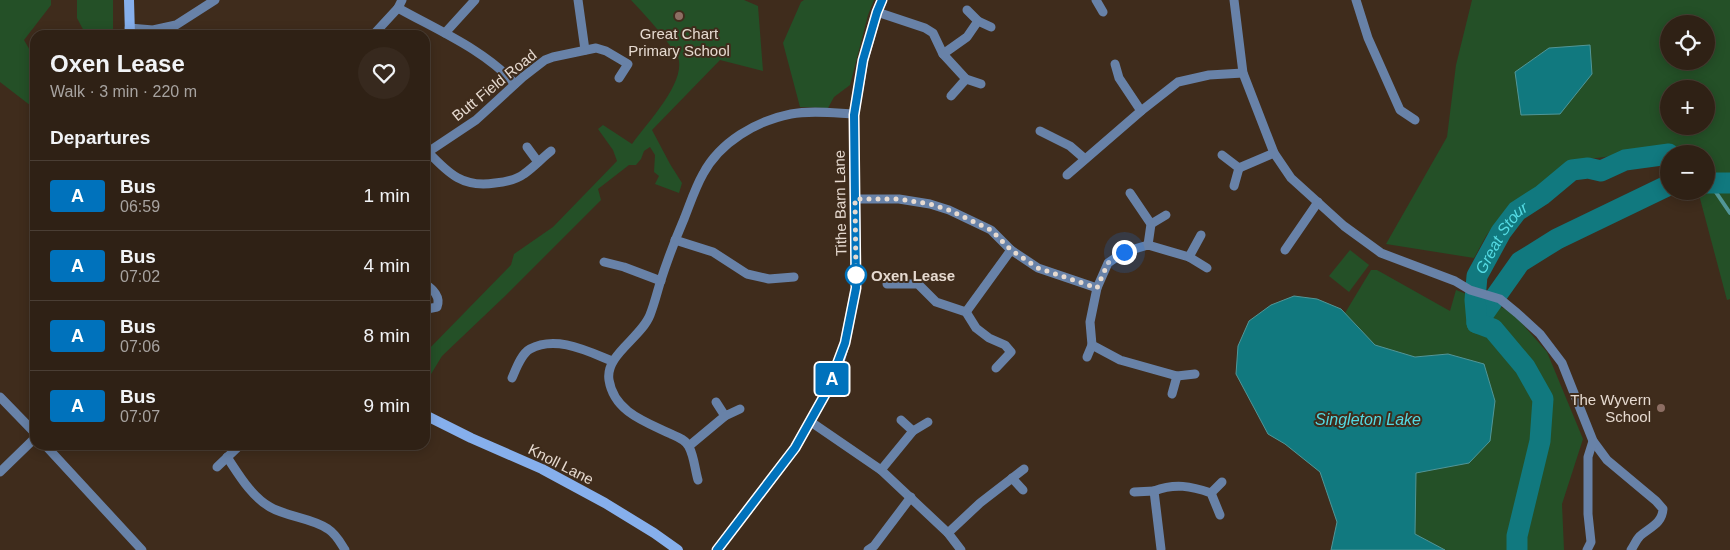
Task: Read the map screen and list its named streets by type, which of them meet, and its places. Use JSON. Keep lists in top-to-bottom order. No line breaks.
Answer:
{"streets":{"street":["Butt Field Road","Tithe Barn Lane","Knoll Lane"]},"water":["Great Stour","Singleton Lake"],"places":["Great Chart Primary School","Oxen Lease","The Wyvern School"],"lines":["bus line A"],"page":{"on_map":"A","map_buttons":["+","−"],"heading":[["Oxen Lease","Walk · 3 min · 220 m"],"Departures"],"list":[{"mark":"A","name":"Bus","note":"06:59","value":"1 min"},{"mark":"A","name":"Bus","note":"07:02","value":"4 min"},{"mark":"A","name":"Bus","note":"07:06","value":"8 min"},{"mark":"A","name":"Bus","note":"07:07","value":"9 min"}]}}
